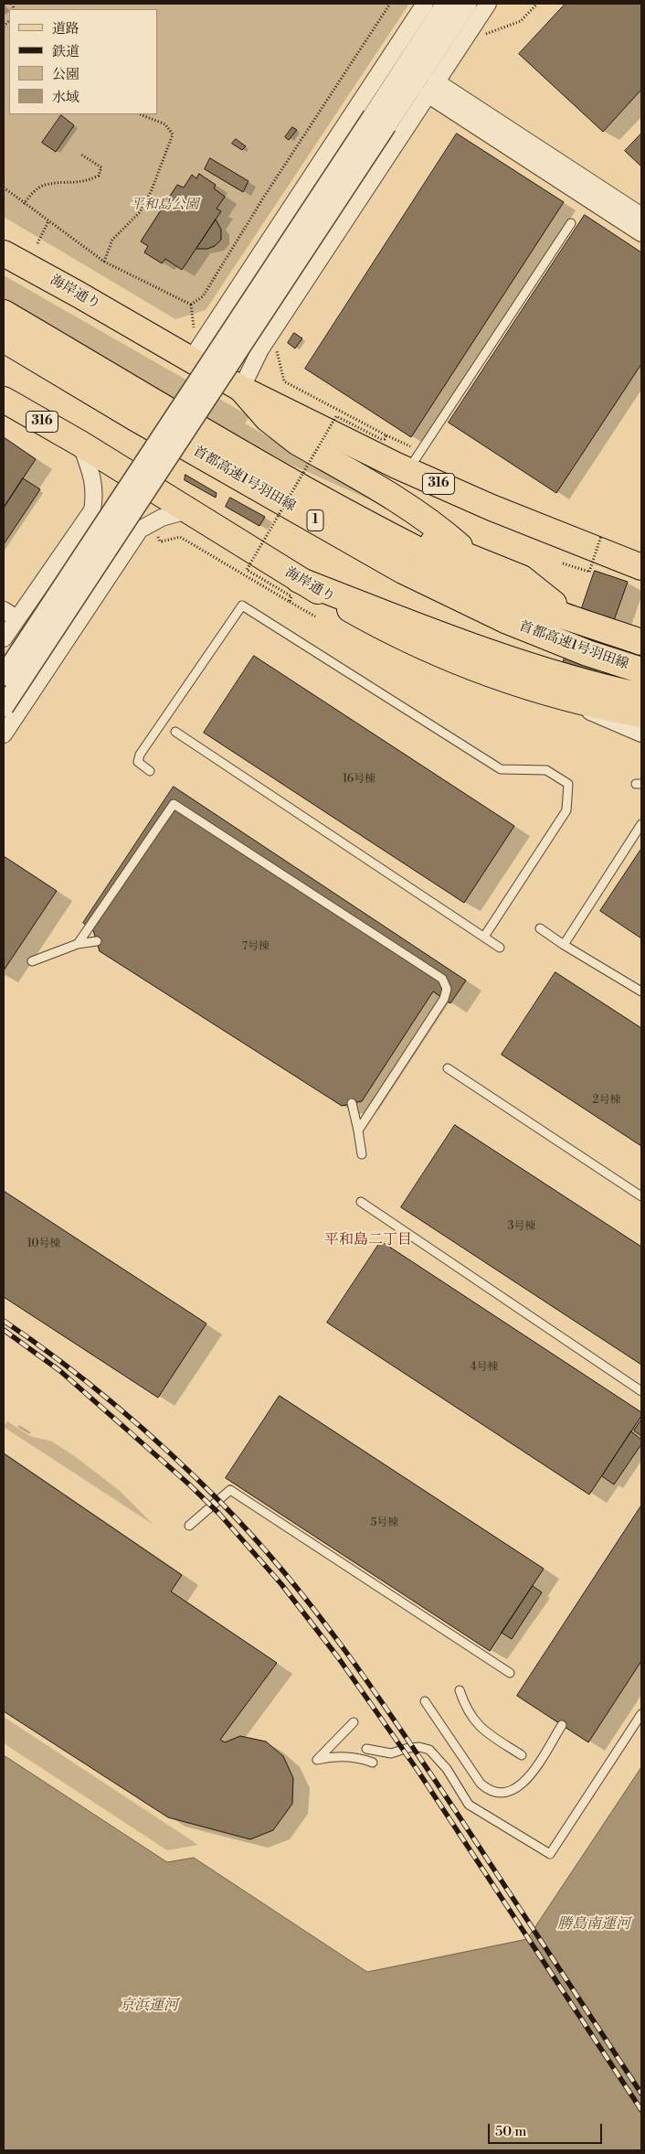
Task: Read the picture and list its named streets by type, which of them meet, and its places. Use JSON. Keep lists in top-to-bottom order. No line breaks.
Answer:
{"streets":{"main road":["海岸通り","316","首都高速1号羽田線","1"]},"districts":["平和島二丁目"],"water":["勝島南運河","京浜運河"],"parks":["平和島公園"],"house_numbers":["16号棟","7号棟","2号棟","3号棟","10号棟","4号棟","5号棟"],"legend":["道路","鉄道","公園","水域"],"scale_bar":"50 m"}
